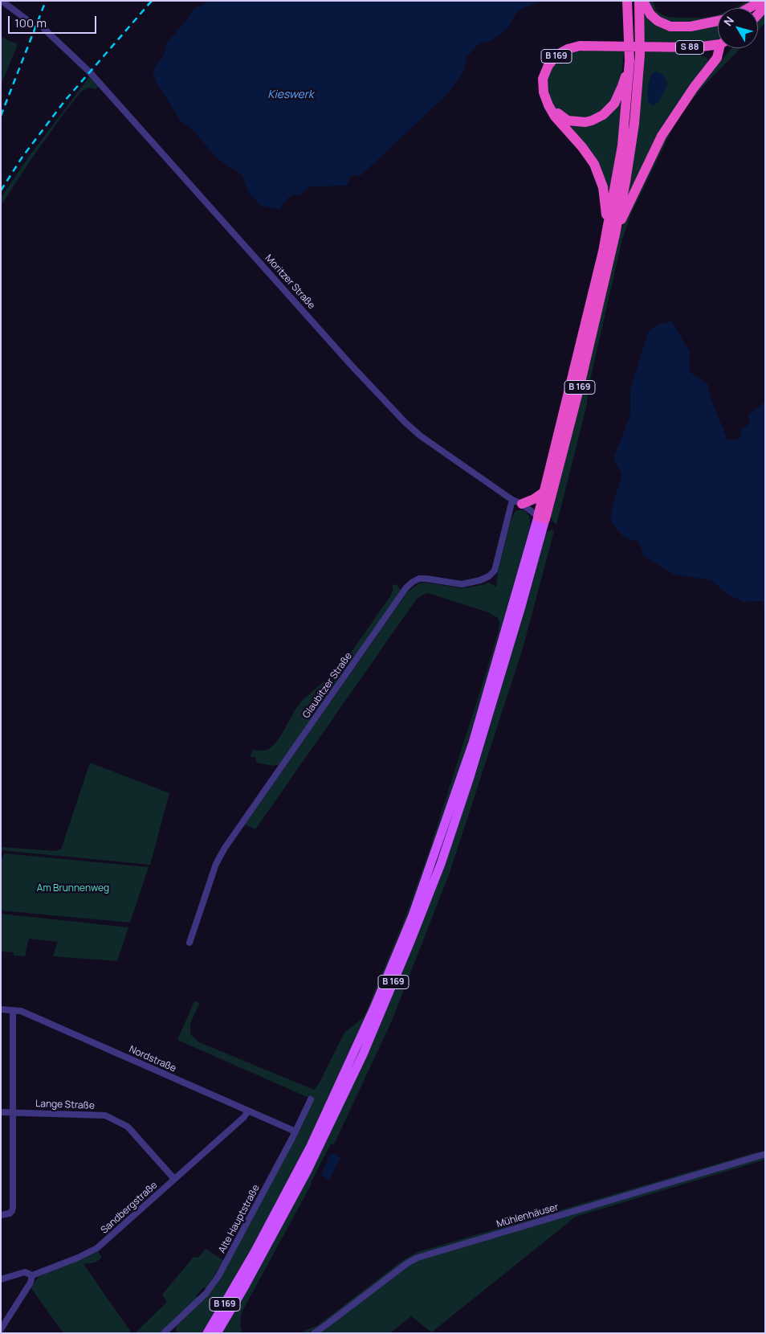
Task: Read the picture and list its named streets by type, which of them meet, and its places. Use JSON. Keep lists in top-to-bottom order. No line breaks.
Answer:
{"streets":{"highway":["S 88","B 169"],"street":["Moritzer Straße","Glaubitzer Straße","Nordstraße","Lange Straße","Sandbergstraße","Mühlenhäuser","Alte Hauptstraße"]},"crossings":[["S 88","B 169"],["B 169","Moritzer Straße"],["Moritzer Straße","Glaubitzer Straße"],["Nordstraße","Sandbergstraße"],["Nordstraße","Alte Hauptstraße"],["Lange Straße","Sandbergstraße"]],"water":["Kieswerk"],"parks":["Am Brunnenweg"],"scale_bar":"100 m","north":"top left"}
